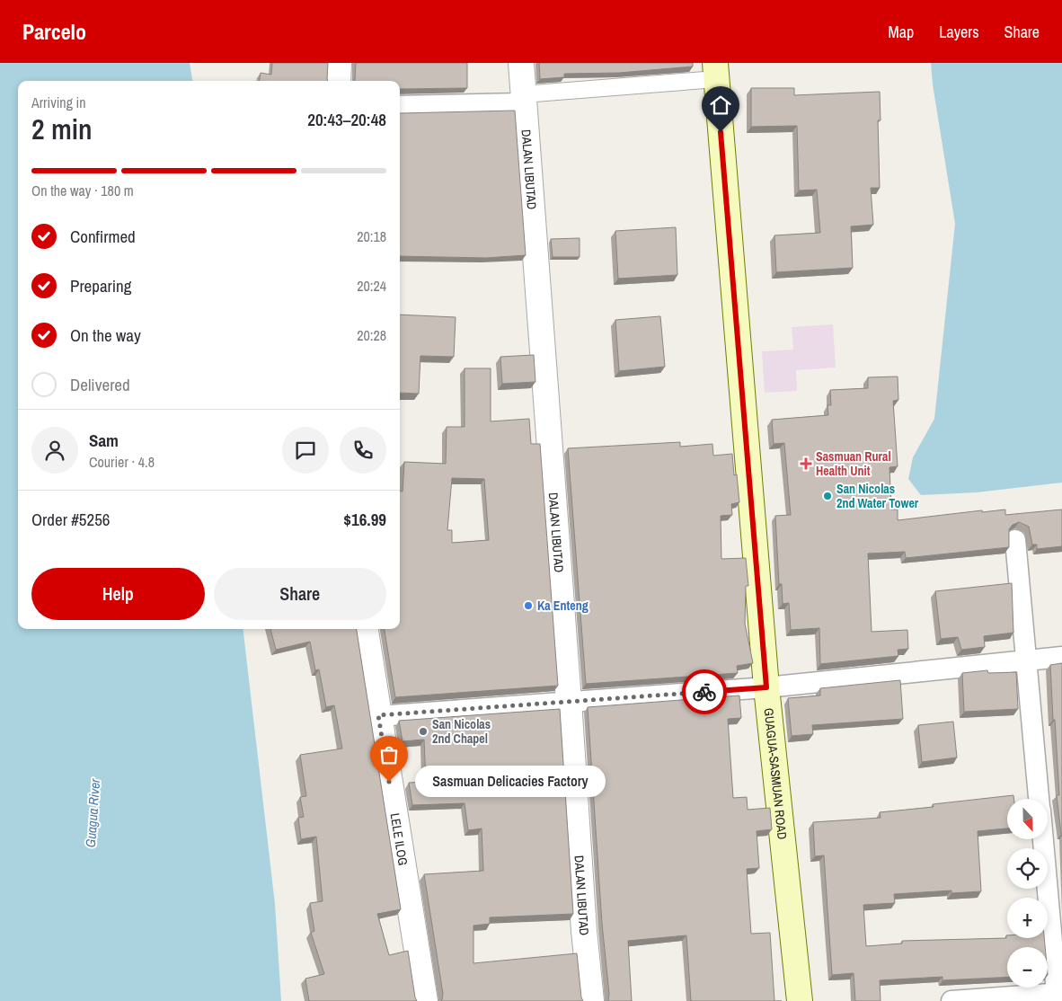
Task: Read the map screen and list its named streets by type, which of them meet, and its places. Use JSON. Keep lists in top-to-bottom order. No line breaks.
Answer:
{"streets":{"main road":["GUAGUA-SASMUAN ROAD"],"street":["DALAN LIBUTAD","LELE ILOG"]},"water":["Guagua River"],"places":{"health":["Sasmuan Rural Health Unit"],"other":["San Nicolas 2nd Water Tower","Ka Enteng","San Nicolas 2nd Chapel","Sasmuan Delicacies Factory"]},"north":"bottom","page":{"header":"Parcelo","nav":["Map","Layers","Share"],"heading":["2 min","Arriving in","20:43–20:48"],"panel":["Sam","Courier · 4.8","Order #5256","$16.99"],"bar":"On the way · 180 m","list":[["Confirmed","20:18"],["Preparing","20:24"],["On the way","20:28"],"Delivered"],"buttons":["Help","Share"],"bubble":"Sasmuan Delicacies Factory","map_buttons":["+","−"]}}
